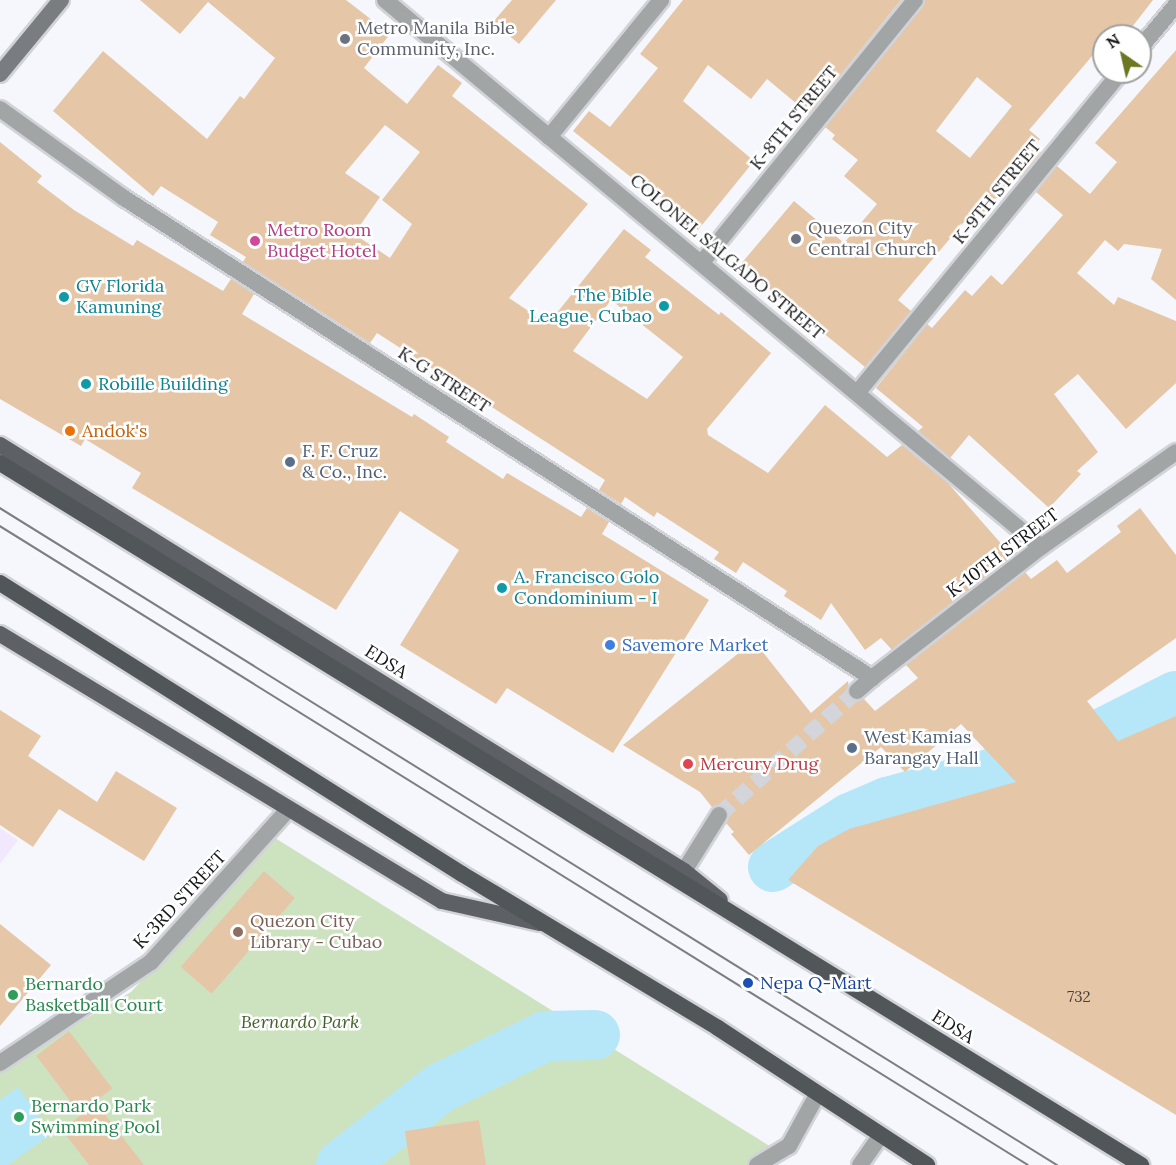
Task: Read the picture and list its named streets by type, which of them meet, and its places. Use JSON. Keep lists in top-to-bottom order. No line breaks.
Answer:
{"streets":{"highway":["EDSA"],"street":["K-8TH STREET","K-9TH STREET","COLONEL SALGADO STREET","K-G STREET","K-10TH STREET","K-3RD STREET"]},"crossings":[["K-8TH STREET","COLONEL SALGADO STREET"],["K-9TH STREET","COLONEL SALGADO STREET"],["COLONEL SALGADO STREET","K-10TH STREET"],["K-G STREET","K-10TH STREET"]],"parks":["Bernardo Park"],"places":["Metro Manila Bible Community, Inc.","Quezon City Central Church","Metro Room Budget Hotel","GV Florida Kamuning","The Bible League, Cubao","Robille Building","Andok's","F. F. Cruz & Co., Inc.","A. Francisco Golo Condominium - I","Savemore Market","West Kamias Barangay Hall","Mercury Drug","Quezon City Library - Cubao","Nepa Q-Mart","Bernardo Basketball Court","Bernardo Park Swimming Pool"],"house_numbers":["732"],"north":"top left"}
